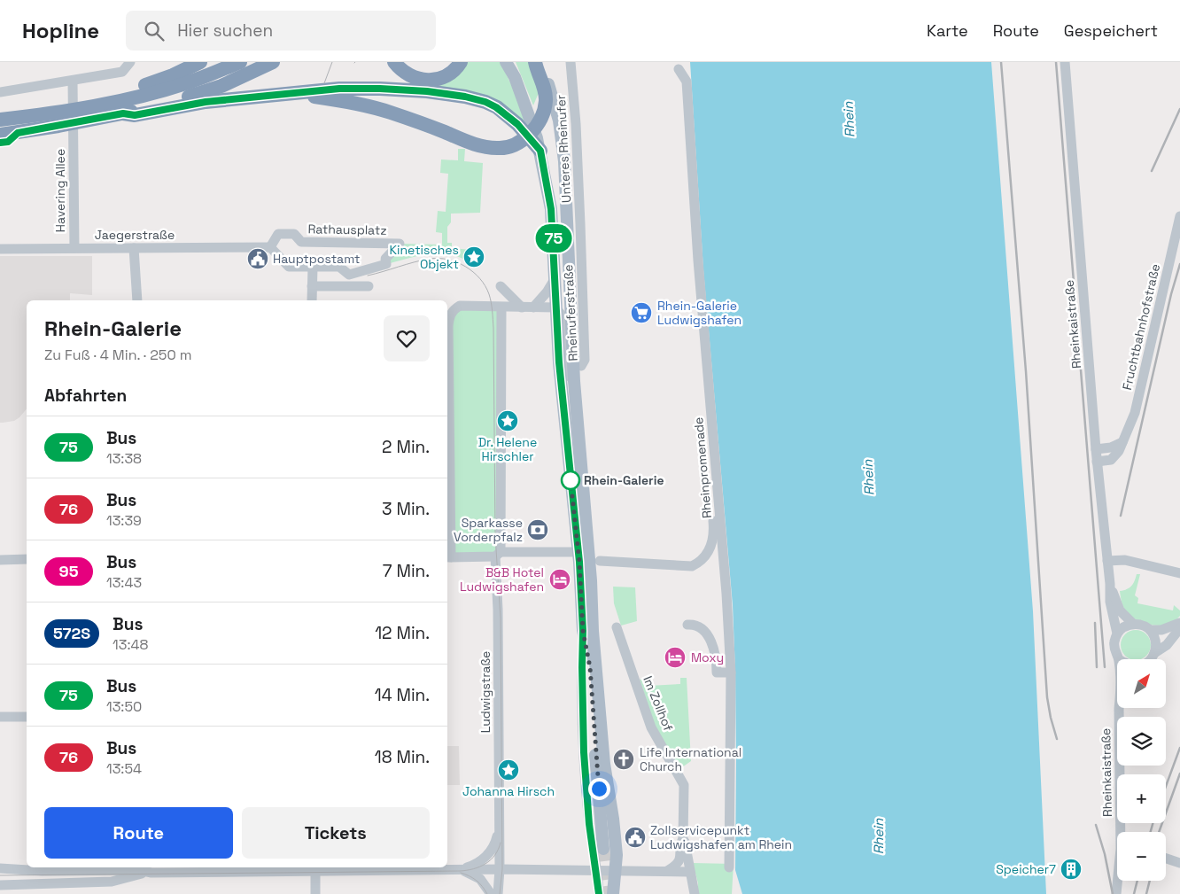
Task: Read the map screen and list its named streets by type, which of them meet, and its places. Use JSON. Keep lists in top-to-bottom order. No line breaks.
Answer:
{"streets":{"main road":["Rheinuferstraße"],"street":["Unteres Rheinufer","Havering Allee","Rathausplatz","Jaegerstraße","Rheinkaistraße","Fruchtbahnhofstraße","Rheinpromenade","Ludwigstraße","Im Zollhof"]},"crossings":[["Havering Allee","Jaegerstraße"],["Rathausplatz","Jaegerstraße"],["Rheinkaistraße","Fruchtbahnhofstraße"]],"water":["Rhein"],"places":{"place":["Kinetisches Objekt","Dr. Helene Hirschler","Johanna Hirsch"],"public building":["Hauptpostamt","Zollservicepunkt Ludwigshafen am Rhein"],"supermarket":["Rhein-Galerie Ludwigshafen"],"other":["Rhein-Galerie"],"bank":["Sparkasse Vorderpfalz"],"hotel":["B&B Hotel Ludwigshafen","Moxy"],"church":["Life International Church"],"building":["Speicher7"]},"lines":["bus line 75"],"north":"top right","page":{"header":"Hopline","search":"Hier suchen","nav":["Karte","Route","Gespeichert"],"on_map":"75","heading":[["Rhein-Galerie","Zu Fuß · 4 Min. · 250 m"],"Abfahrten"],"list":[{"mark":"75","name":"Bus","note":"13:38","value":"2 Min."},{"mark":"76","name":"Bus","note":"13:39","value":"3 Min."},{"mark":"95","name":"Bus","note":"13:43","value":"7 Min."},{"mark":"572S","name":"Bus","note":"13:48","value":"12 Min."},{"mark":"75","name":"Bus","note":"13:50","value":"14 Min."},{"mark":"76","name":"Bus","note":"13:54","value":"18 Min."}],"map_buttons":["+","−"],"buttons":["Route","Tickets"]}}
